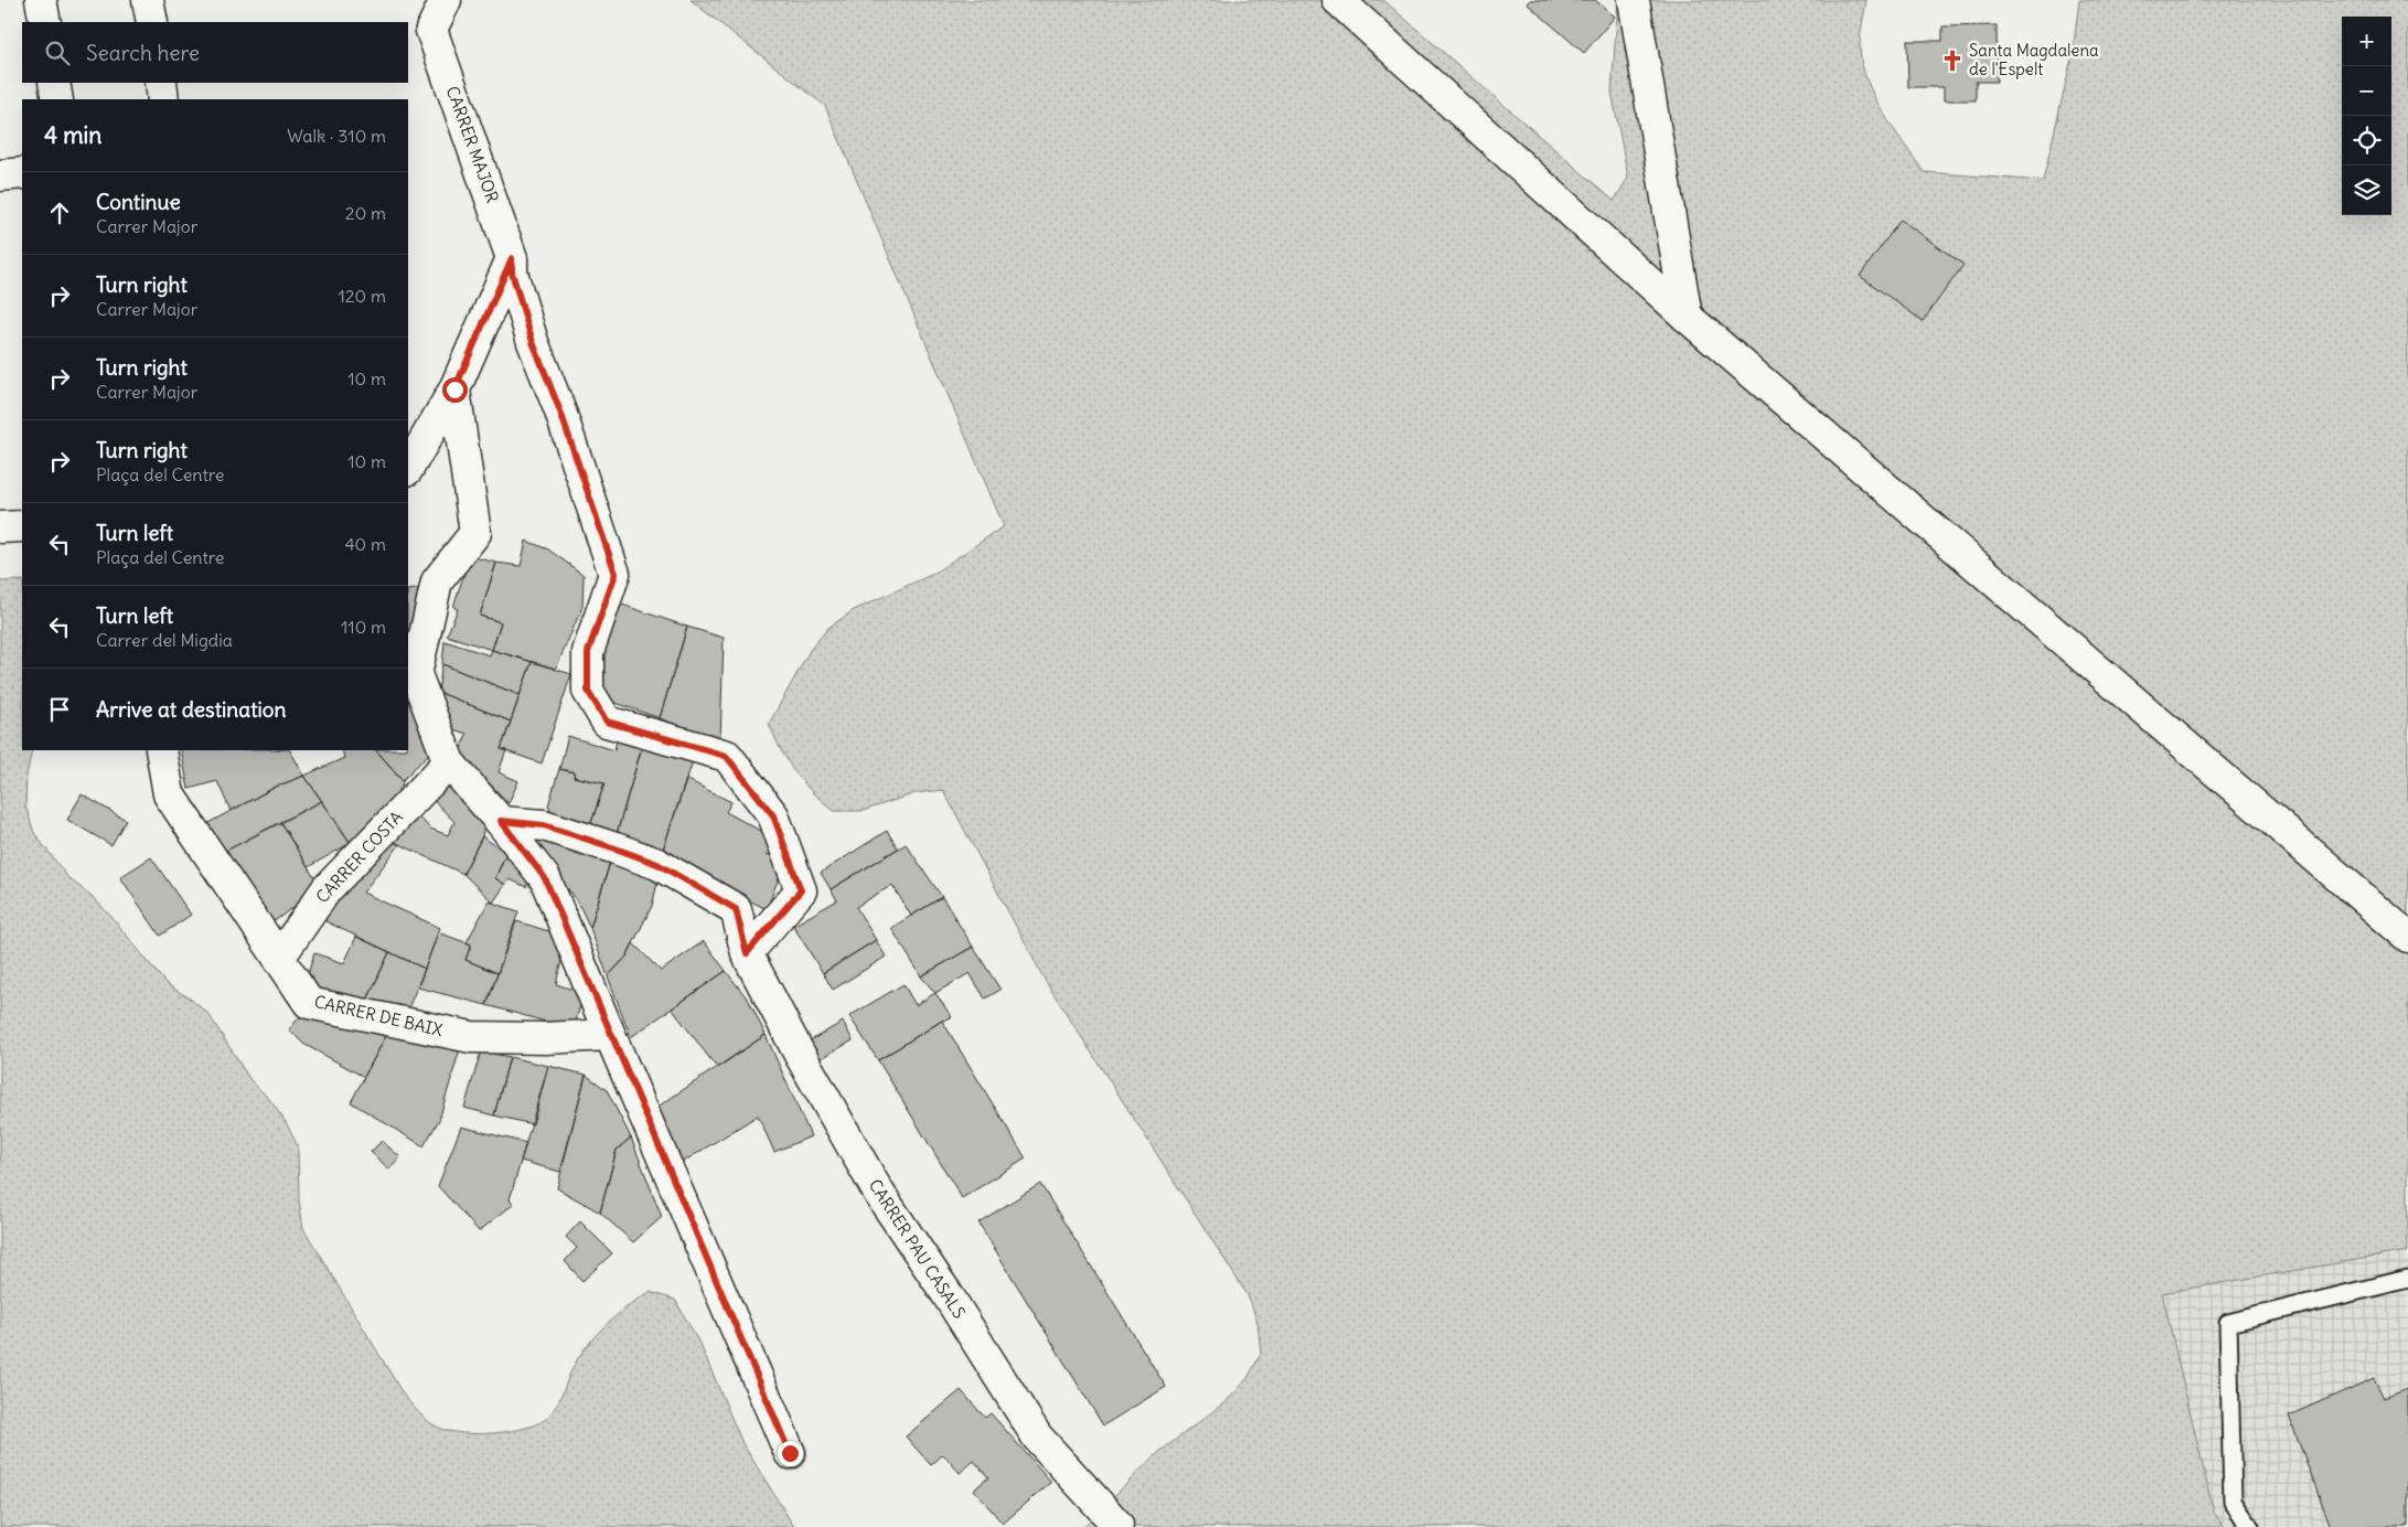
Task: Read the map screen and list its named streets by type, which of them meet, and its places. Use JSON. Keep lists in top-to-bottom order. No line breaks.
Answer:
{"streets":{"street":["CARRER MAJOR","CARRER COSTA","CARRER DE BAIX","CARRER PAU CASALS"]},"crossings":[["CARRER MAJOR","CARRER PAU CASALS"],["CARRER COSTA","CARRER DE BAIX"]],"places":{"church":["Santa Magdalena de l'Espelt"]},"page":{"map_buttons":["+","−"],"search":"Search here","heading":["4 min","Walk · 310 m"],"list":[["Continue","Carrer Major","20 m"],["Turn right","Carrer Major","120 m"],["Turn right","Carrer Major","10 m"],["Turn right","Plaça del Centre","10 m"],["Turn left","Plaça del Centre","40 m"],["Turn left","Carrer del Migdia","110 m"],"Arrive at destination"]}}
